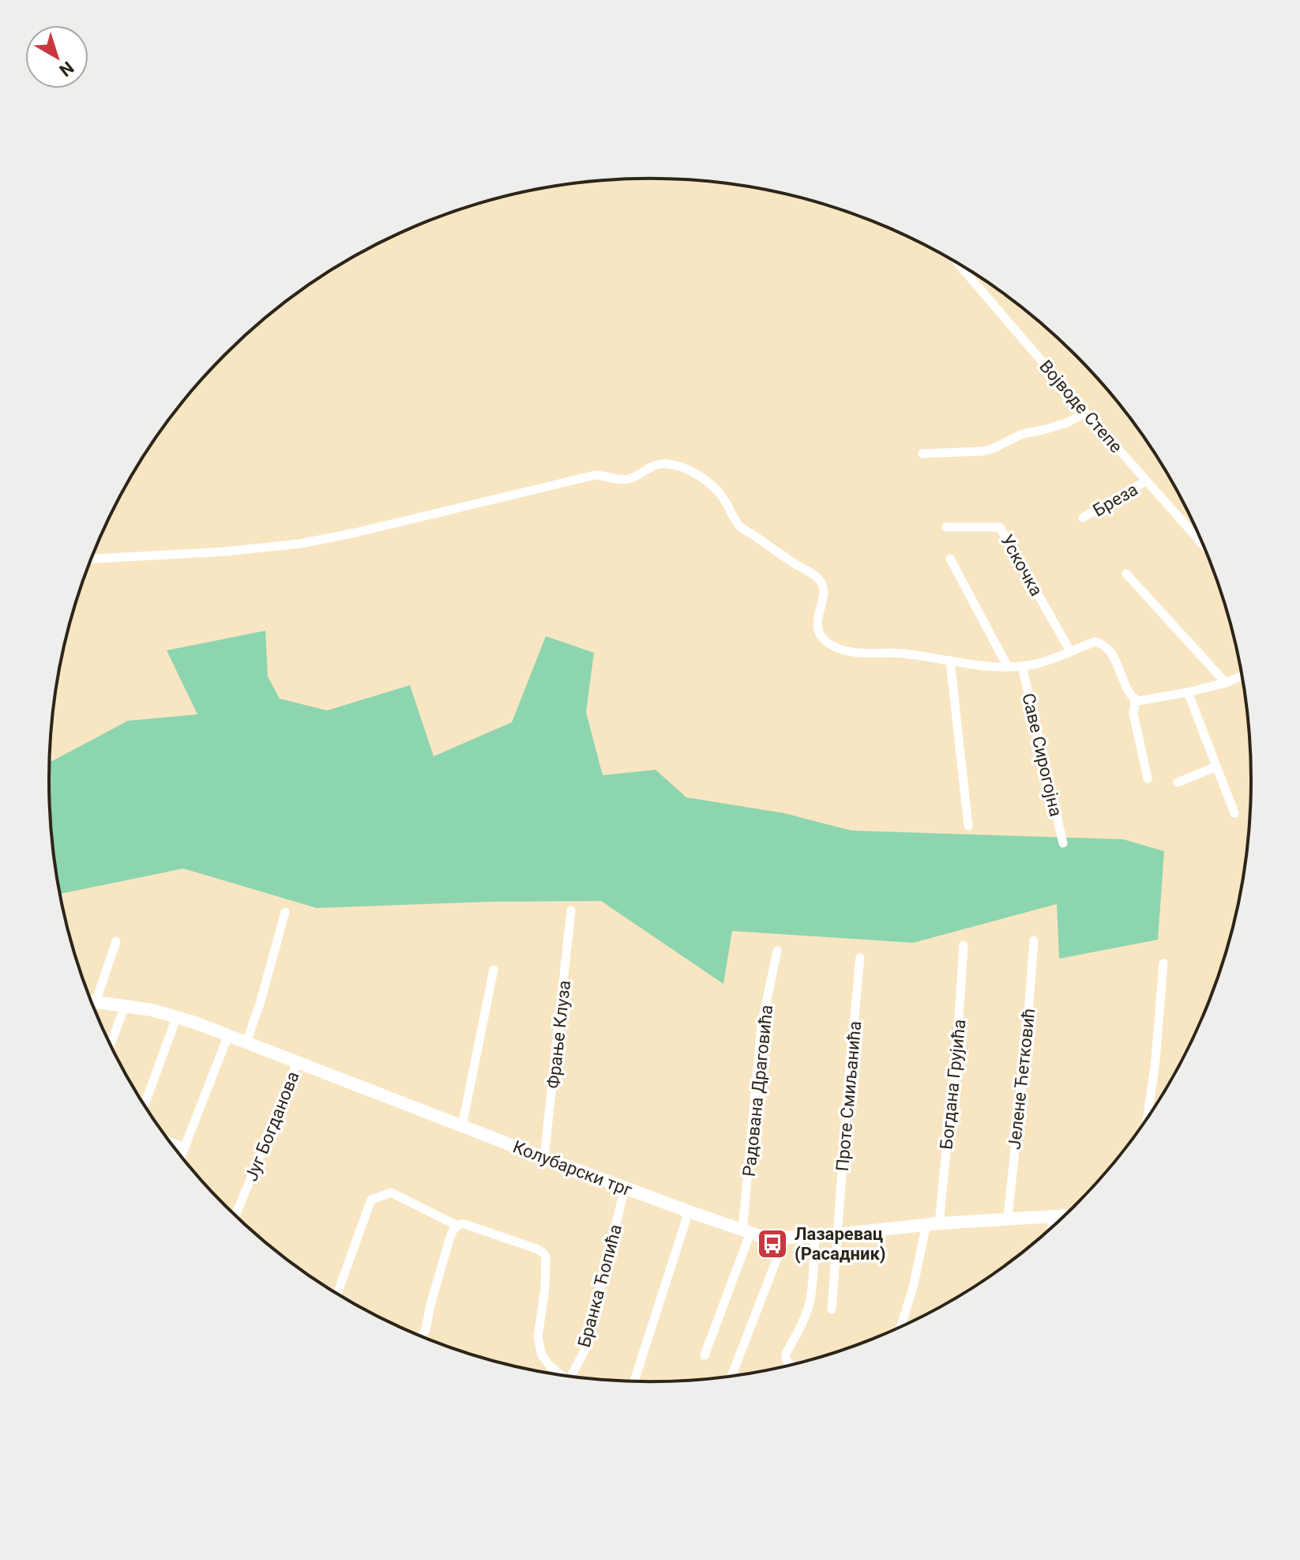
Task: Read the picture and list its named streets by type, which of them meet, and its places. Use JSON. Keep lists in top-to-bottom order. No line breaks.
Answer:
{"streets":{"street":["Војводе Степе","Бреза","Ускочка","Саве Сирогојна","Фрање Клуза","Јелене Ћетковић","Богдана Грујића","Радована Драговића","Проте Смиљанића","Југ Богданова","Колубарски трг","Бранка Ћопића"]},"crossings":[["Војводе Степе","Бреза"],["Фрање Клуза","Колубарски трг"],["Јелене Ћетковић","Колубарски трг"],["Богдана Грујића","Колубарски трг"],["Радована Драговића","Колубарски трг"],["Проте Смиљанића","Колубарски трг"],["Југ Богданова","Колубарски трг"],["Колубарски трг","Бранка Ћопића"]],"places":{"bus stop":["Лазаревац (Расадник)"]},"north":"bottom right"}
